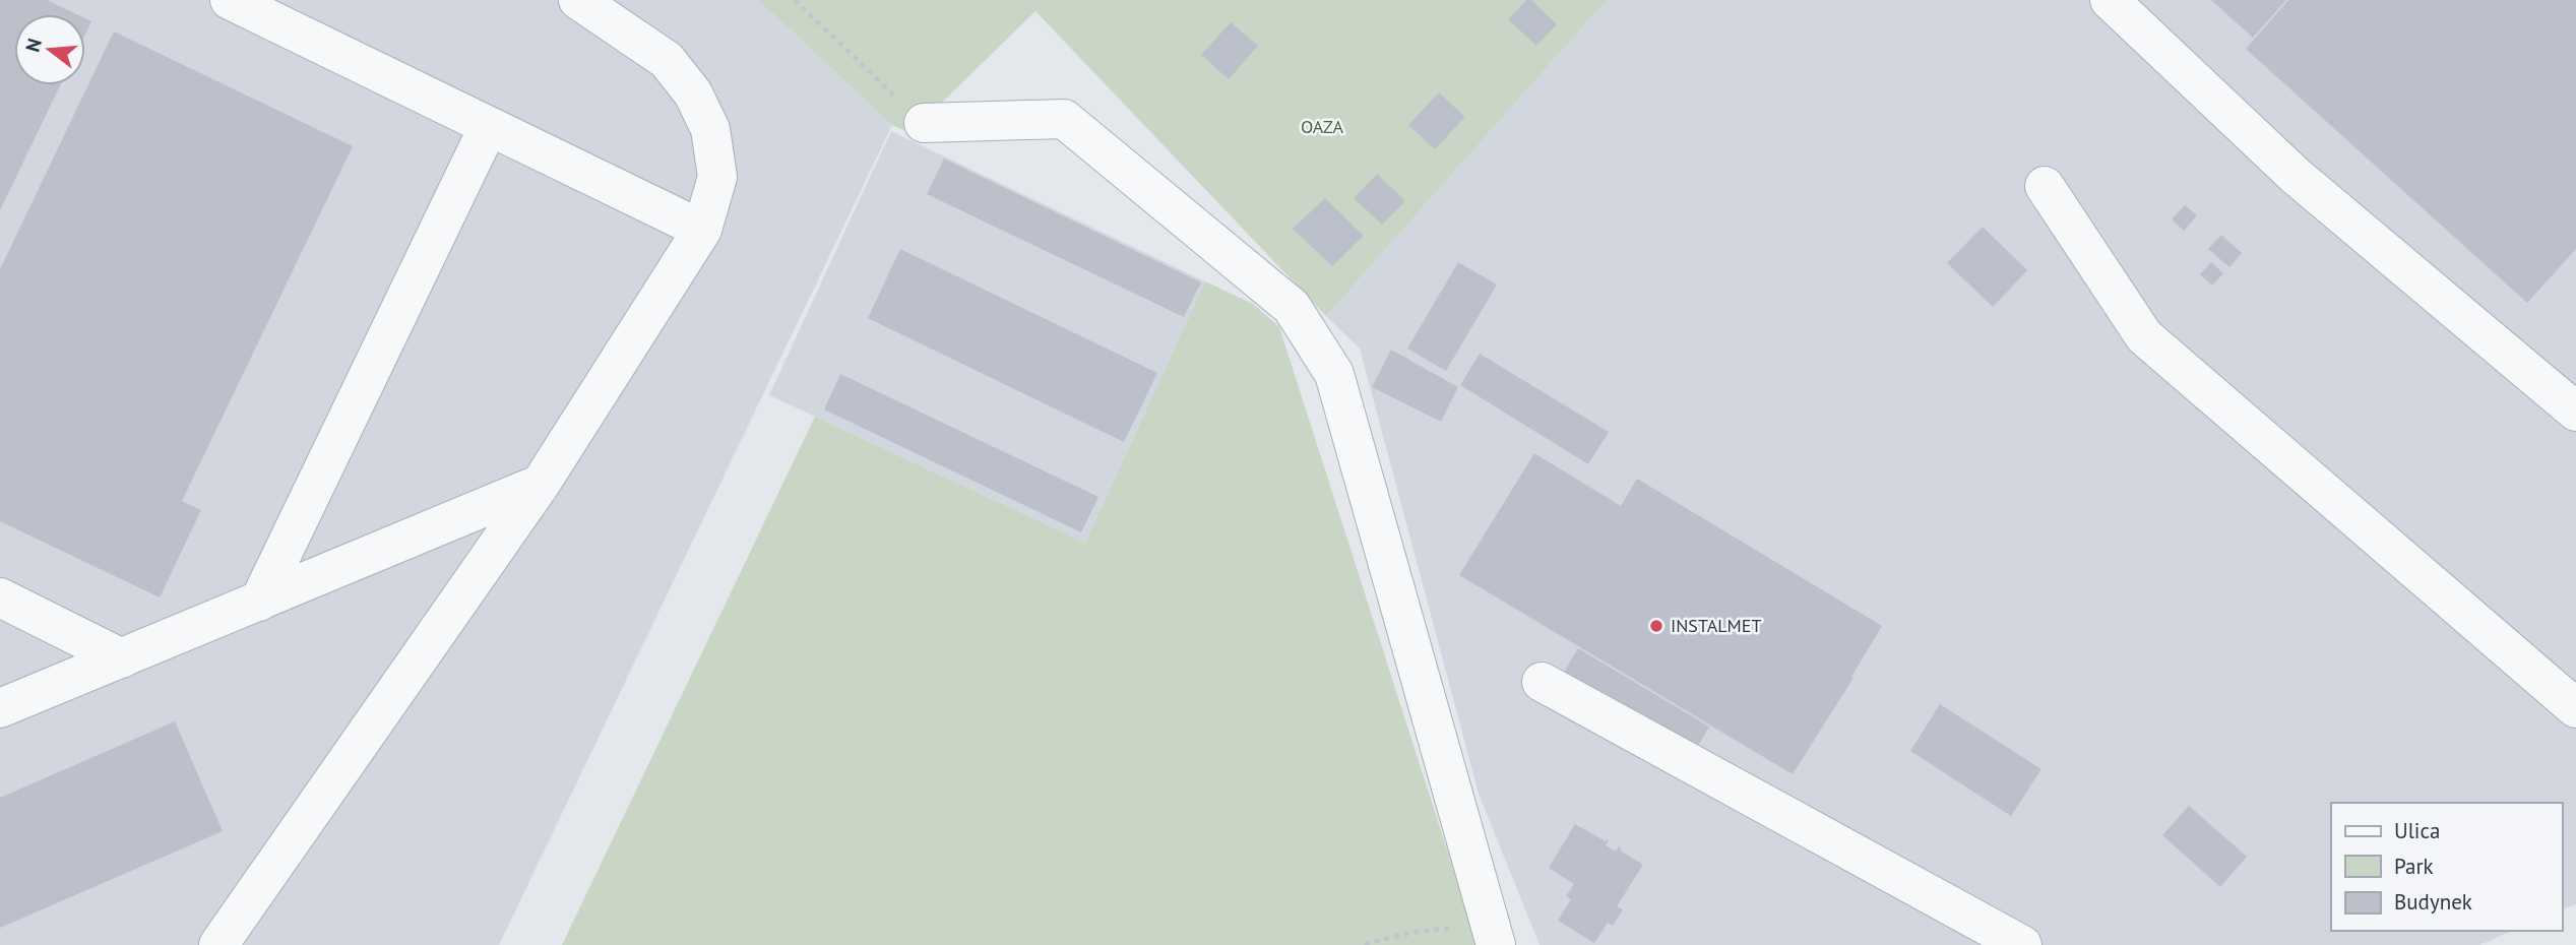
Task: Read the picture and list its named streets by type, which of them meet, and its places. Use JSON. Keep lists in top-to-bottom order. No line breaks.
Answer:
{"parks":["OAZA"],"places":["INSTALMET"],"legend":["Ulica","Park","Budynek"],"north":"left"}
